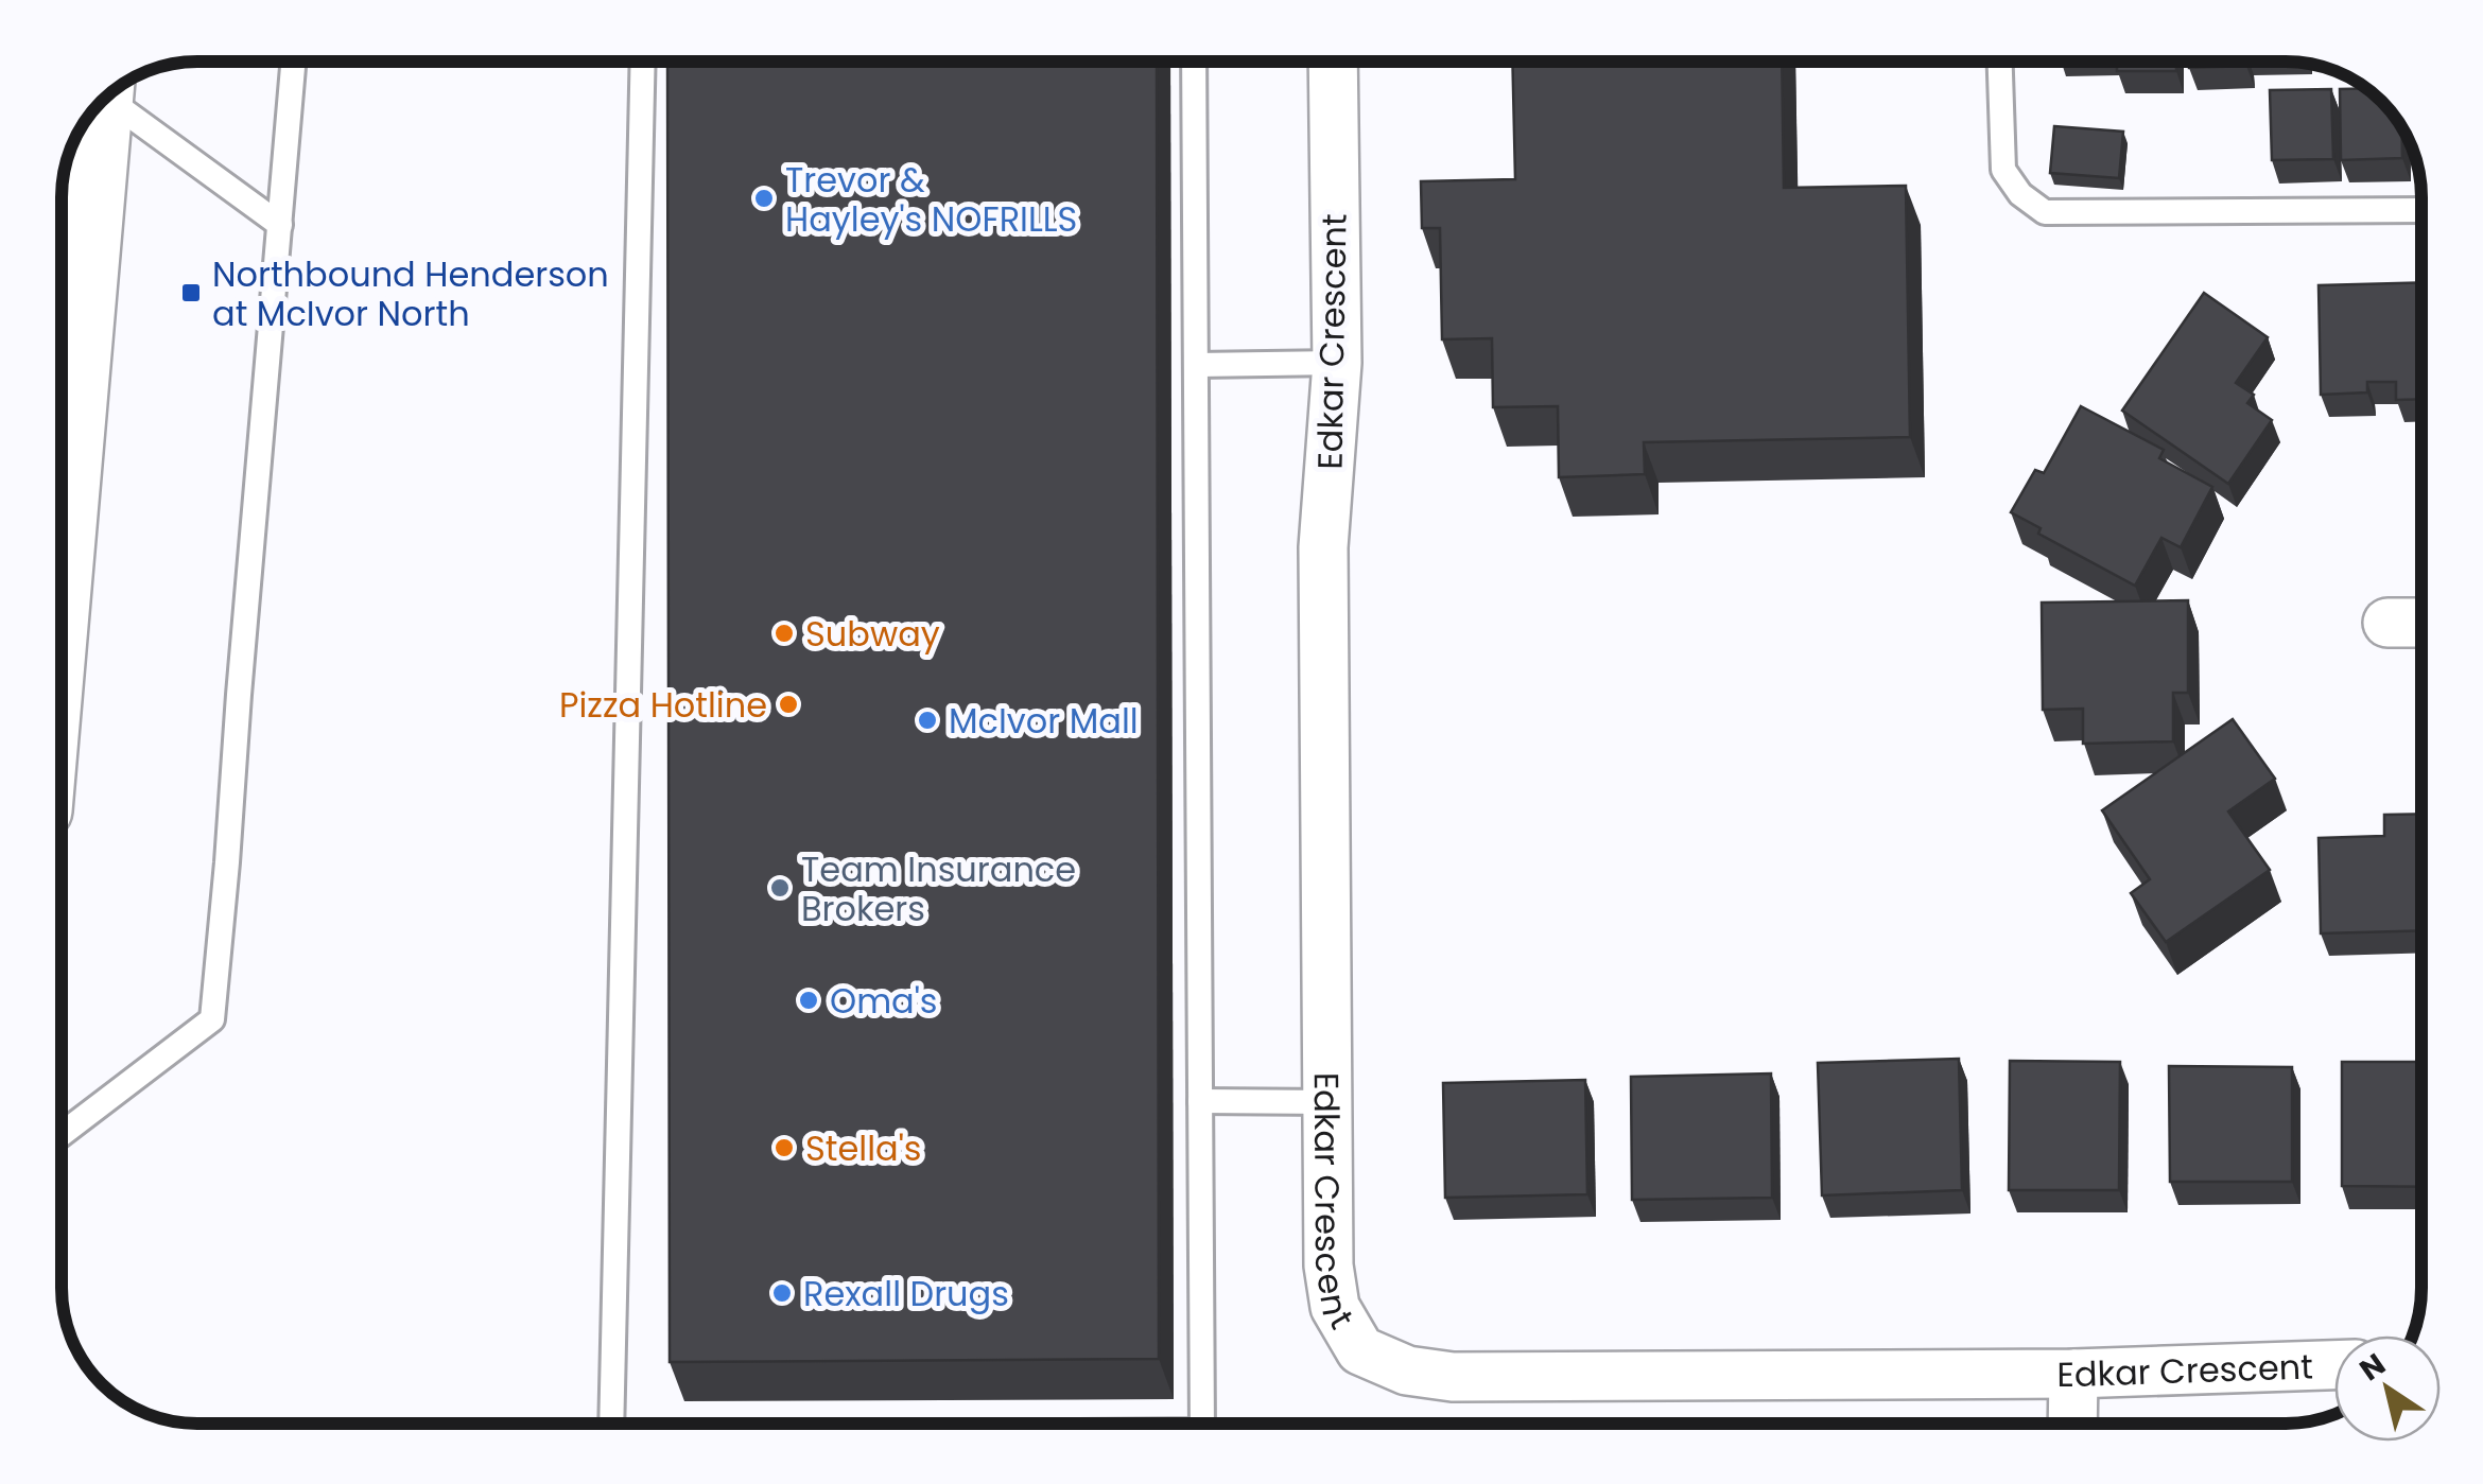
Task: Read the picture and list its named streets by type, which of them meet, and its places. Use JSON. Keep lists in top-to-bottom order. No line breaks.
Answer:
{"streets":{"street":["Edkar Crescent"]},"places":{"other":["Trevor & Hayley's NOFRILLS","Subway","Pizza Hotline","McIvor Mall","Team Insurance Brokers","Oma's","Stella's","Rexall Drugs"],"transit":["Northbound Henderson at McIvor North"]},"north":"top left"}
